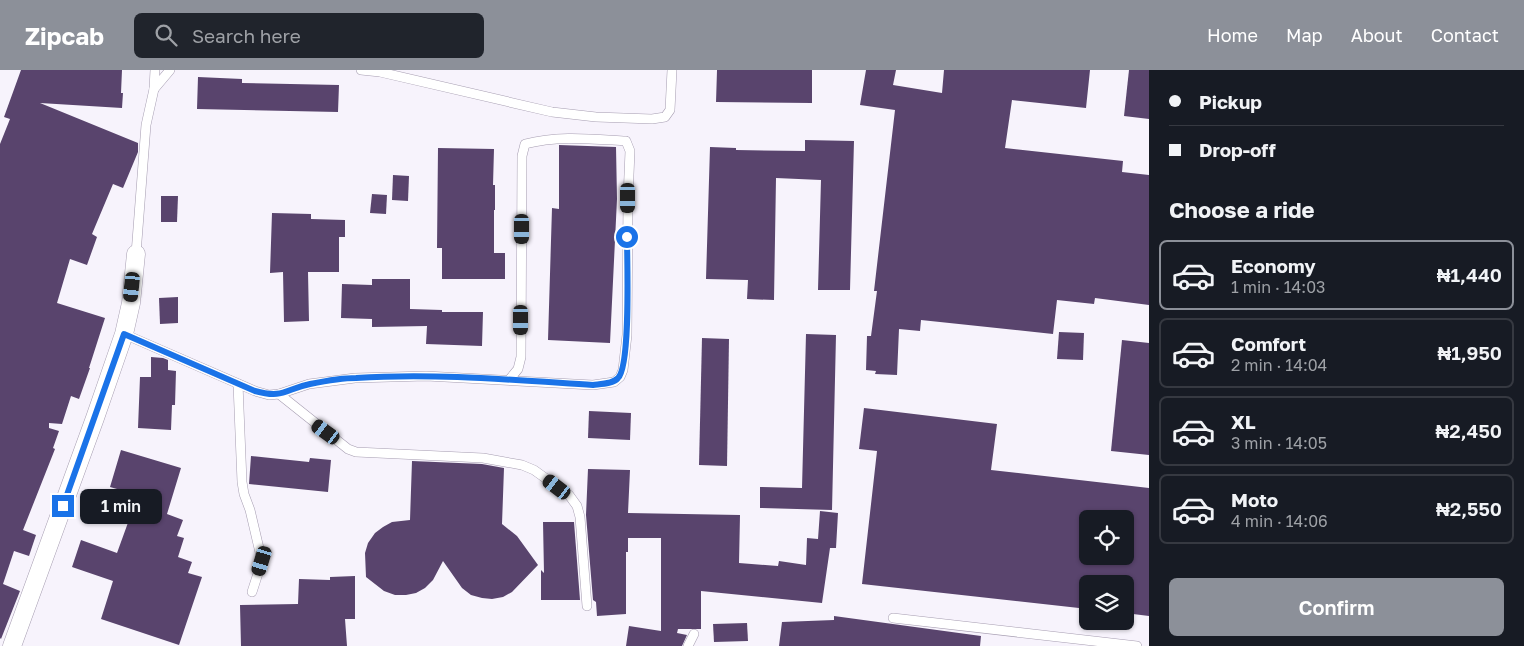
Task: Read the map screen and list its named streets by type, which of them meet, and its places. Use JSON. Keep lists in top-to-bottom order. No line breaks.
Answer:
{"page":{"header":"Zipcab","search":"Search here","nav":["Home","Map","About","Contact"],"banner":["Pickup","Drop-off"],"heading":"Choose a ride","list":[{"name":"Economy","note":"1 min · 14:03","value":"₦1,440"},{"name":"Comfort","note":"2 min · 14:04","value":"₦1,950"},{"name":"XL","note":"3 min · 14:05","value":"₦2,450"},{"name":"Moto","note":"4 min · 14:06","value":"₦2,550"}],"bubble":"1 min","buttons":"Confirm"}}
